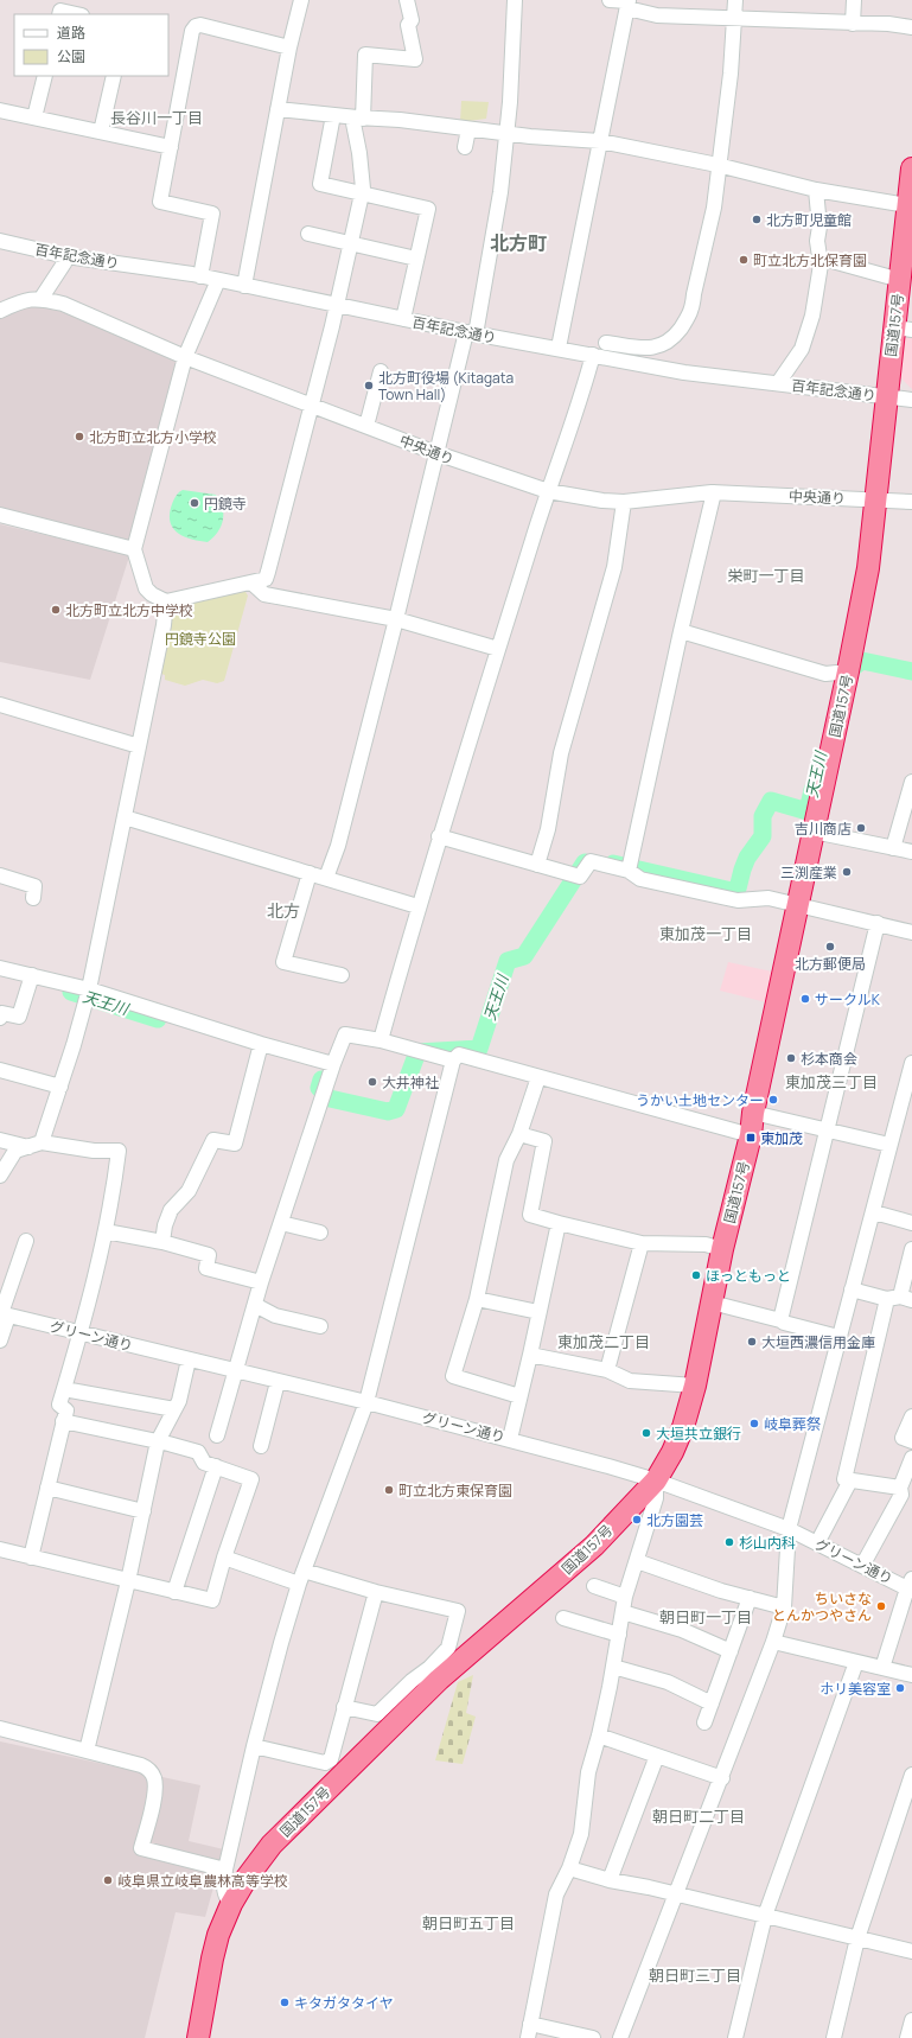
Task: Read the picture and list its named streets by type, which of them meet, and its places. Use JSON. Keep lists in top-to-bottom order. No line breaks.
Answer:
{"streets":{"highway":["国道157号"],"street":["百年記念通り","中央通り","グリーン通り"]},"crossings":[["百年記念通り","国道157号"],["国道157号","中央通り"],["国道157号","グリーン通り"]],"districts":["長谷川一丁目","北方町","栄町一丁目","北方","東加茂一丁目","東加茂三丁目","東加茂二丁目","朝日町一丁目","朝日町二丁目","朝日町五丁目","朝日町三丁目"],"water":["天王川"],"parks":["円鏡寺公園"],"places":{"other":["北方町児童館","町立北方北保育園","北方町役場 (Kitagata Town Hall)","北方町立北方小学校","円鏡寺","北方町立北方中学校","吉川商店","三渕産業","北方郵便局","サークルK","杉本商会","大井神社","うかい土地センター","ほっともっと","大垣西濃信用金庫","岐阜葬祭","大垣共立銀行","町立北方東保育園","北方園芸","杉山内科","ちいさな とんかつやさん","ホリ美容室","岐阜県立岐阜農林高等学校","キタガタタイヤ"],"transit":["東加茂"]},"legend":["道路","公園"]}
